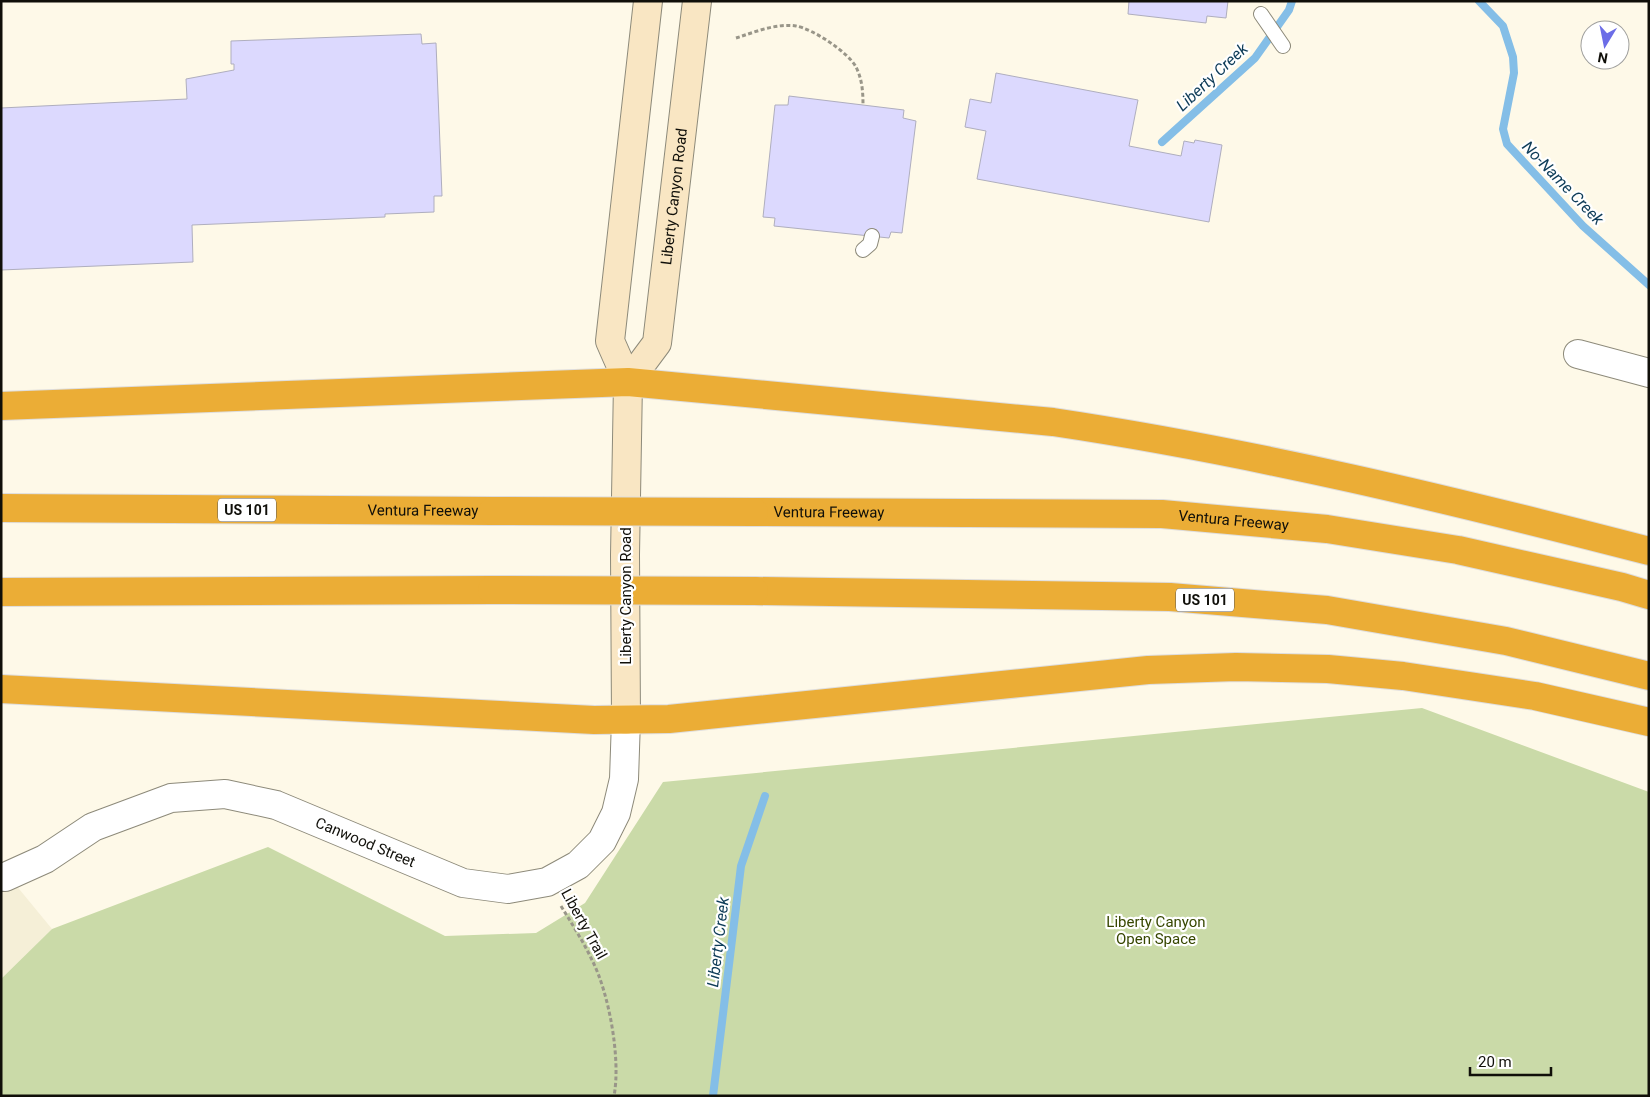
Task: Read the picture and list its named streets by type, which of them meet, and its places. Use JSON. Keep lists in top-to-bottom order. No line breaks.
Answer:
{"streets":{"highway":["US 101","Ventura Freeway"],"street":["Liberty Canyon Road","Canwood Street"],"path":["Liberty Trail"]},"crossings":[["Liberty Canyon Road","Canwood Street"],["Canwood Street","Liberty Trail"]],"water":["Liberty Creek","No-Name Creek"],"parks":["Liberty Canyon Open Space"],"scale_bar":"20 m","north":"bottom"}
